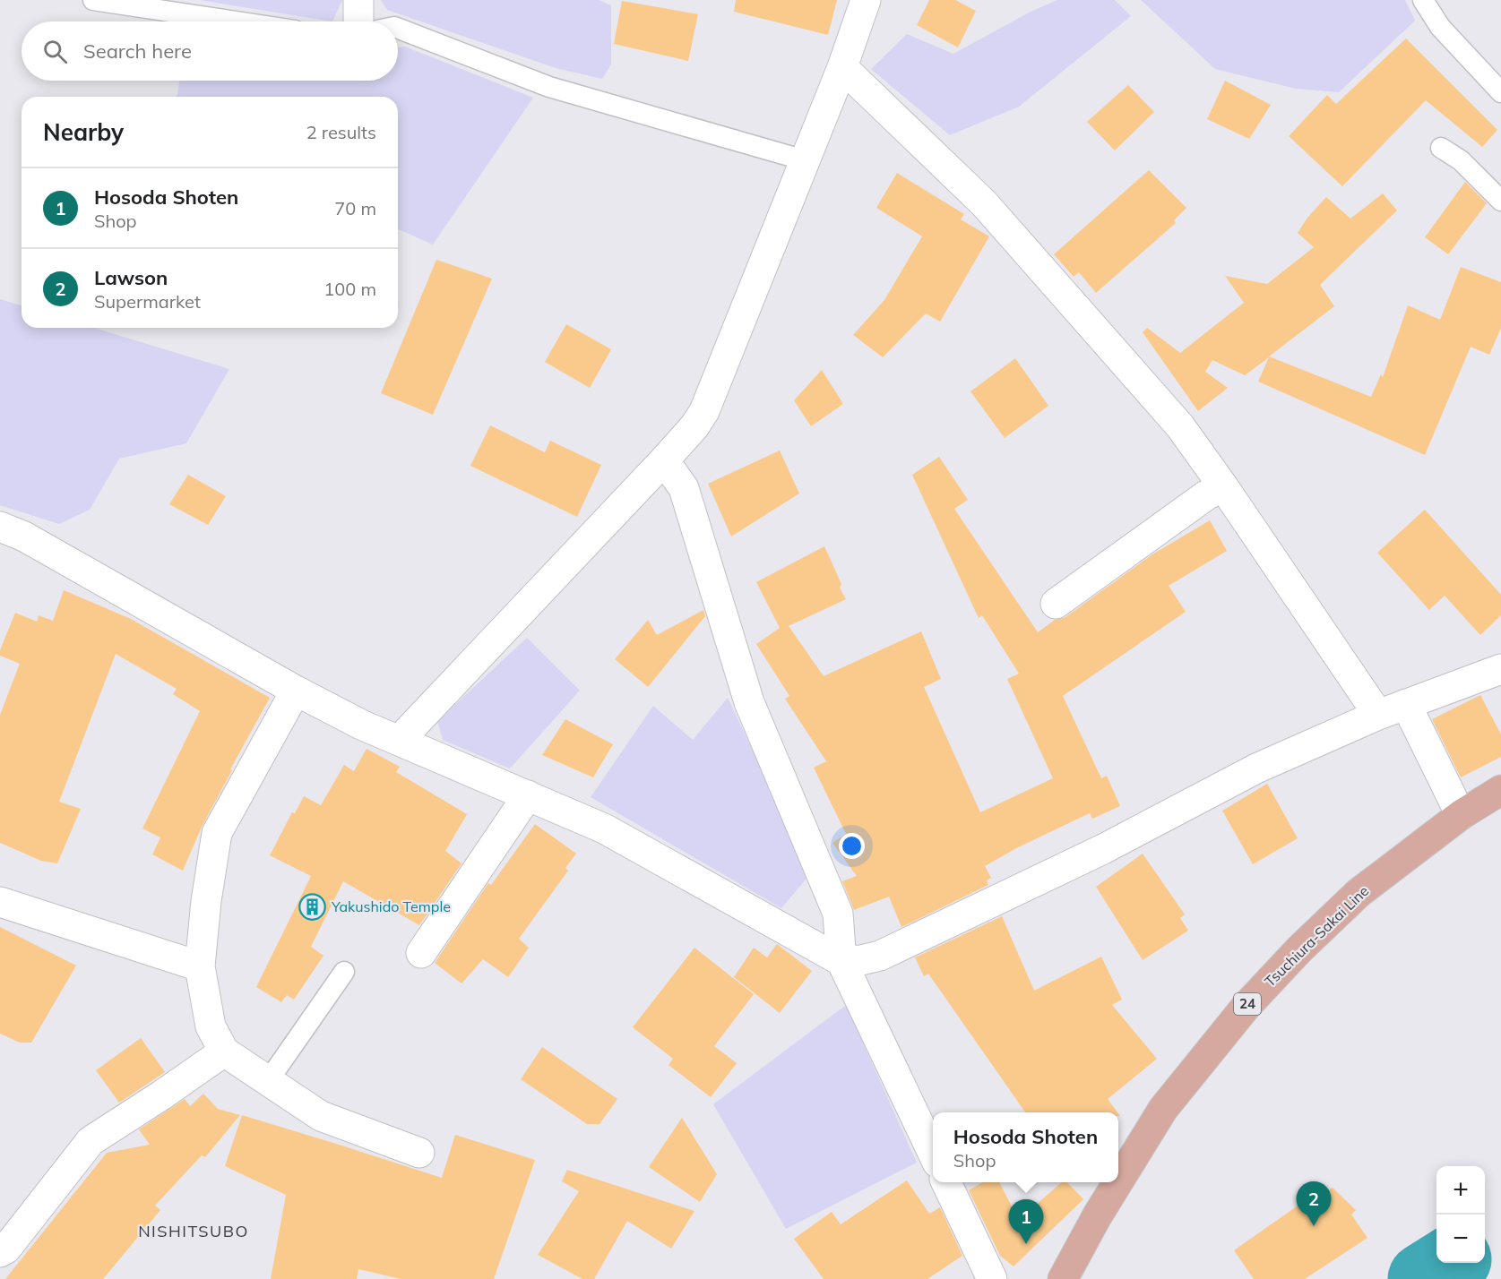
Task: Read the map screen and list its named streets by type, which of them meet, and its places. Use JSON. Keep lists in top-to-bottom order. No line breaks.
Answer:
{"streets":{"main road":["Tsuchiura-Sakai Line","24"]},"districts":["NISHITSUBO"],"places":{"building":["Yakushido Temple"]},"page":{"search":"Search here","heading":["Nearby","2 results"],"list":[{"mark":"1","name":"Hosoda Shoten","note":"Shop","value":"70 m"},{"mark":"2","name":"Lawson","note":"Supermarket","value":"100 m"}],"popup":["Hosoda Shoten","Shop"],"map_buttons":["+","−"],"pins":["2","1"]}}
